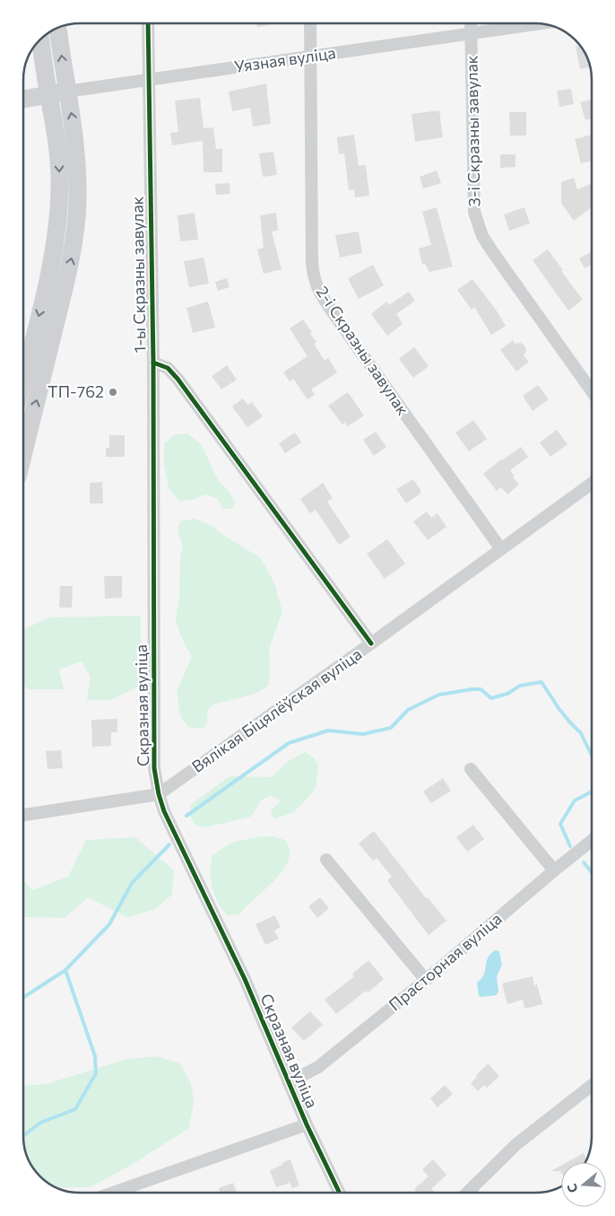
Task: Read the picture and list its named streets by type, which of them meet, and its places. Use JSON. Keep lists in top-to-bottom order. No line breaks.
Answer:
{"streets":{"main road":["Уязная вуліца"],"street":["3-і Скразны завулак","1-ы Скразны завулак","2-і Скразны завулак","Скразная вуліца","Вялікая Біцялёўская вуліца","Прасторная вуліца"]},"crossings":[["Уязная вуліца","3-і Скразны завулак"],["Уязная вуліца","1-ы Скразны завулак"],["Уязная вуліца","2-і Скразны завулак"],["1-ы Скразны завулак","Скразная вуліца"],["1-ы Скразны завулак","Вялікая Біцялёўская вуліца"],["2-і Скразны завулак","Вялікая Біцялёўская вуліца"],["Скразная вуліца","Вялікая Біцялёўская вуліца"],["Скразная вуліца","Прасторная вуліца"]],"places":["ТП-762"],"north":"left"}
